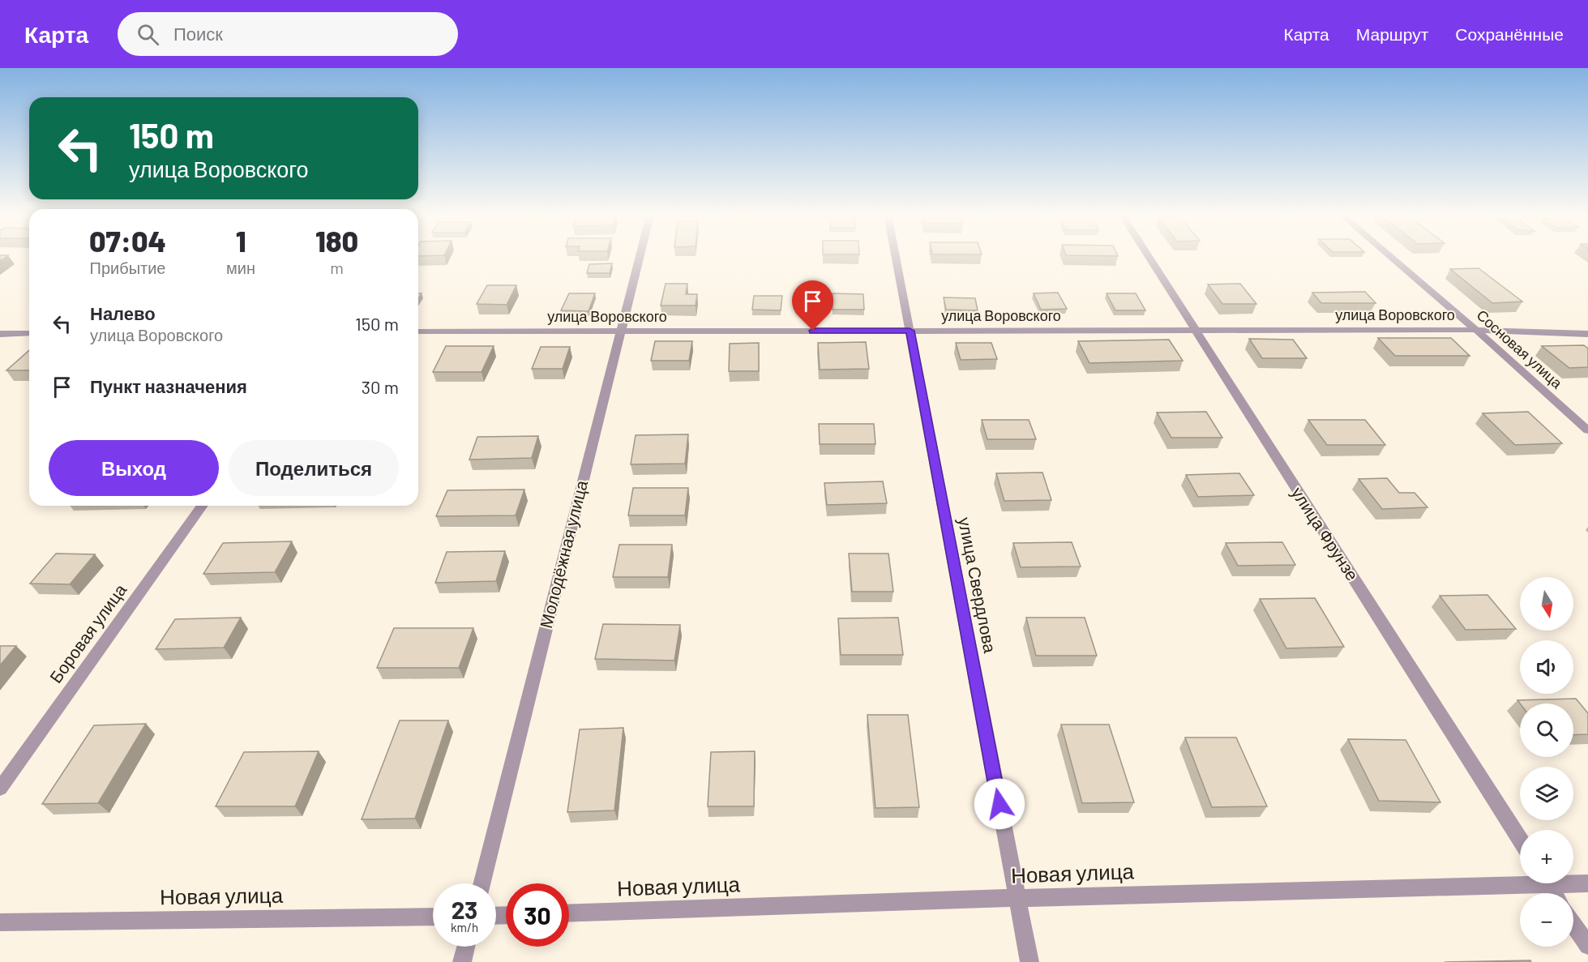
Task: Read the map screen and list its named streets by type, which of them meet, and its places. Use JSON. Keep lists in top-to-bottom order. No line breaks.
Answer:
{"streets":{"street":["улица Воровского","Сосновая улица","улица Фрунзе","Молодёжная улица","улица Свердлова","Боровая улица","Новая улица"]},"crossings":[["улица Воровского","Сосновая улица"],["улица Воровского","улица Фрунзе"],["улица Воровского","Молодёжная улица"],["улица Воровского","улица Свердлова"],["улица Свердлова","Новая улица"]],"north":"bottom","page":{"header":"Карта","search":"Поиск","nav":["Карта","Маршрут","Сохранённые"],"turn":["150 m","улица Воровского"],"eta":["07:04","Прибытие","1","мин","180","m"],"list":[{"name":"Налево","note":"улица Воровского","value":"150 m"},{"name":"Пункт назначения","value":"30 m"}],"buttons":["Выход","Поделиться"],"map_buttons":["+","−"],"speed":"23 km/h","limit":"30"}}
